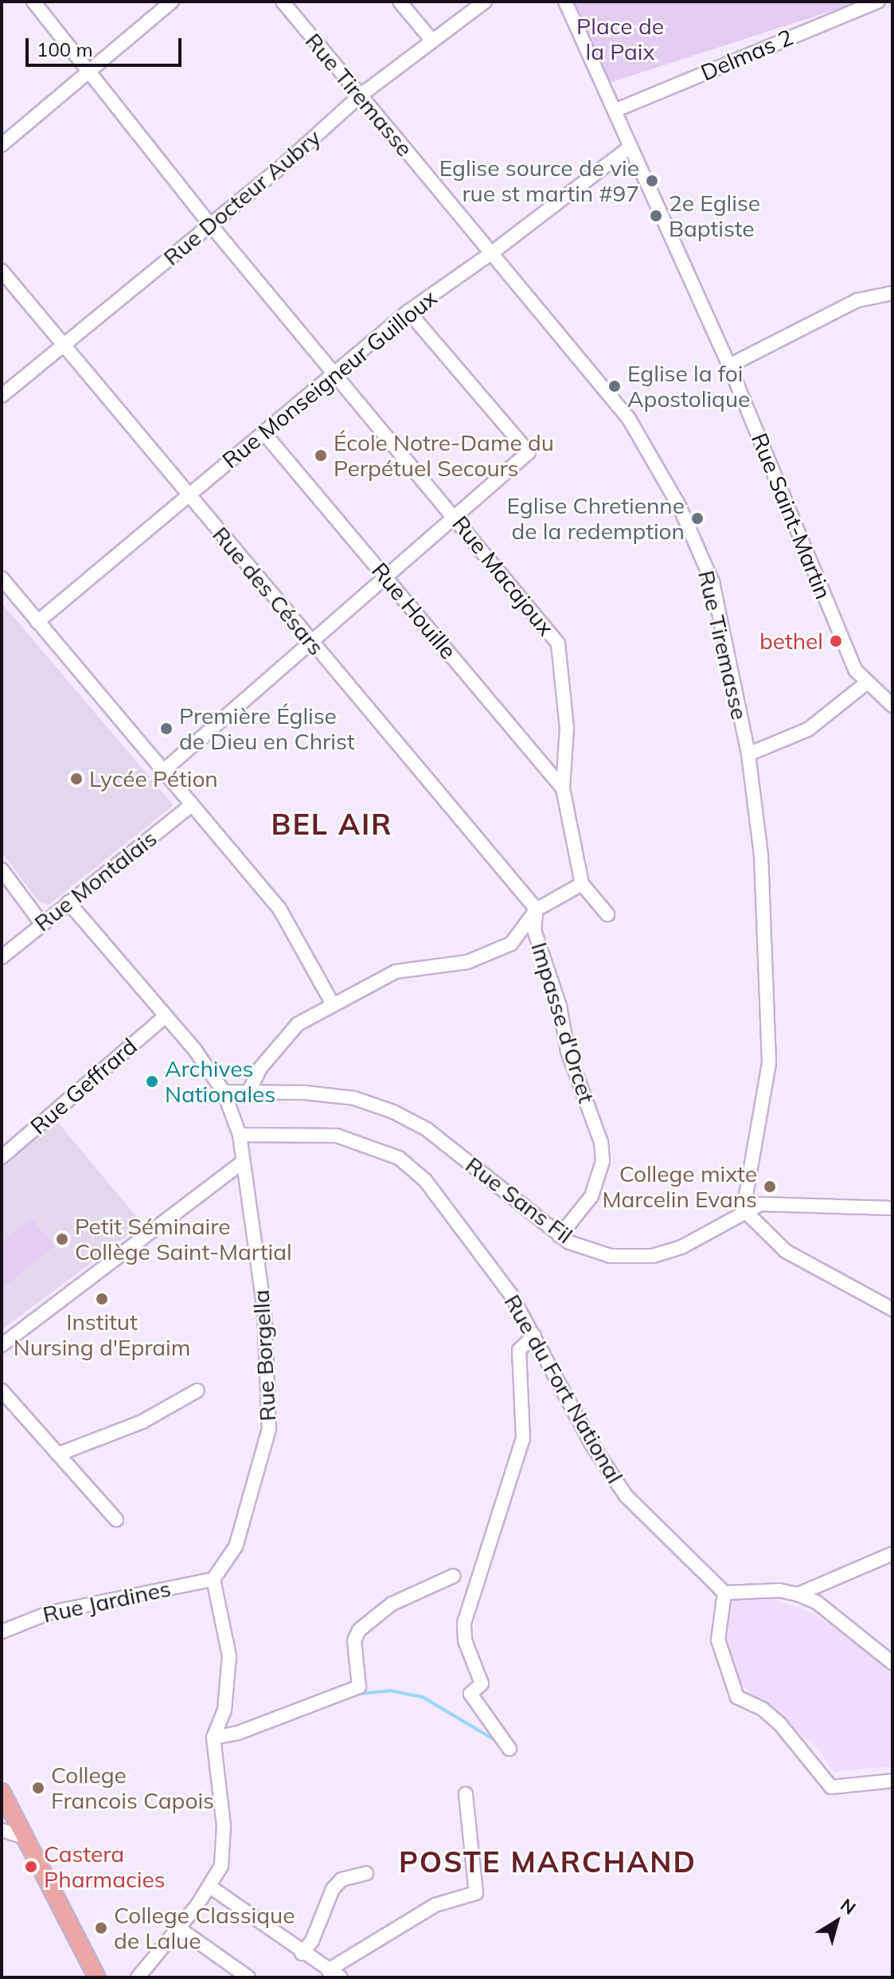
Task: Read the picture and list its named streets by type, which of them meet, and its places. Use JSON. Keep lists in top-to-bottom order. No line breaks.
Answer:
{"streets":{"street":["Delmas 2","Rue Tiremasse","Rue Docteur Aubry","Rue Monseigneur Guilloux","Rue Saint-Martin","Rue Macajoux","Rue des Césars","Rue Houille","Rue Montalais","Impasse d'Orcet","Rue Geffrard","Rue Sans Fil","Rue Borgella","Rue du Fort National","Rue Jardines"]},"crossings":[["Delmas 2","Rue Saint-Martin"],["Rue Tiremasse","Rue Docteur Aubry"],["Rue Tiremasse","Rue Monseigneur Guilloux"],["Rue Tiremasse","Rue Sans Fil"],["Rue Docteur Aubry","Rue Macajoux"],["Rue Docteur Aubry","Rue des Césars"],["Rue Monseigneur Guilloux","Rue Saint-Martin"],["Rue Monseigneur Guilloux","Rue Macajoux"],["Rue Monseigneur Guilloux","Rue des Césars"],["Rue Monseigneur Guilloux","Rue Houille"],["Rue Macajoux","Rue Houille"],["Rue des Césars","Impasse d'Orcet"],["Rue Montalais","Rue Borgella"],["Impasse d'Orcet","Rue Sans Fil"],["Rue Geffrard","Rue Borgella"],["Rue Sans Fil","Rue Borgella"],["Rue Borgella","Rue du Fort National"],["Rue Borgella","Rue Jardines"]],"districts":["BEL AIR","POSTE MARCHAND"],"parks":["Place de la Paix"],"places":["Eglise source de vie rue st martin #97","2e Eglise Baptiste","Eglise la foi Apostolique","École Notre-Dame du Perpétuel Secours","Eglise Chretienne de la redemption","bethel","Première Église de Dieu en Christ","Lycée Pétion","Archives Nationales","College mixte Marcelin Evans","Petit Séminaire Collège Saint-Martial","Institut Nursing d'Epraim","College Francois Capois","Castera Pharmacies","College Classique de Lalue"],"scale_bar":"100 m","north":"top right"}
